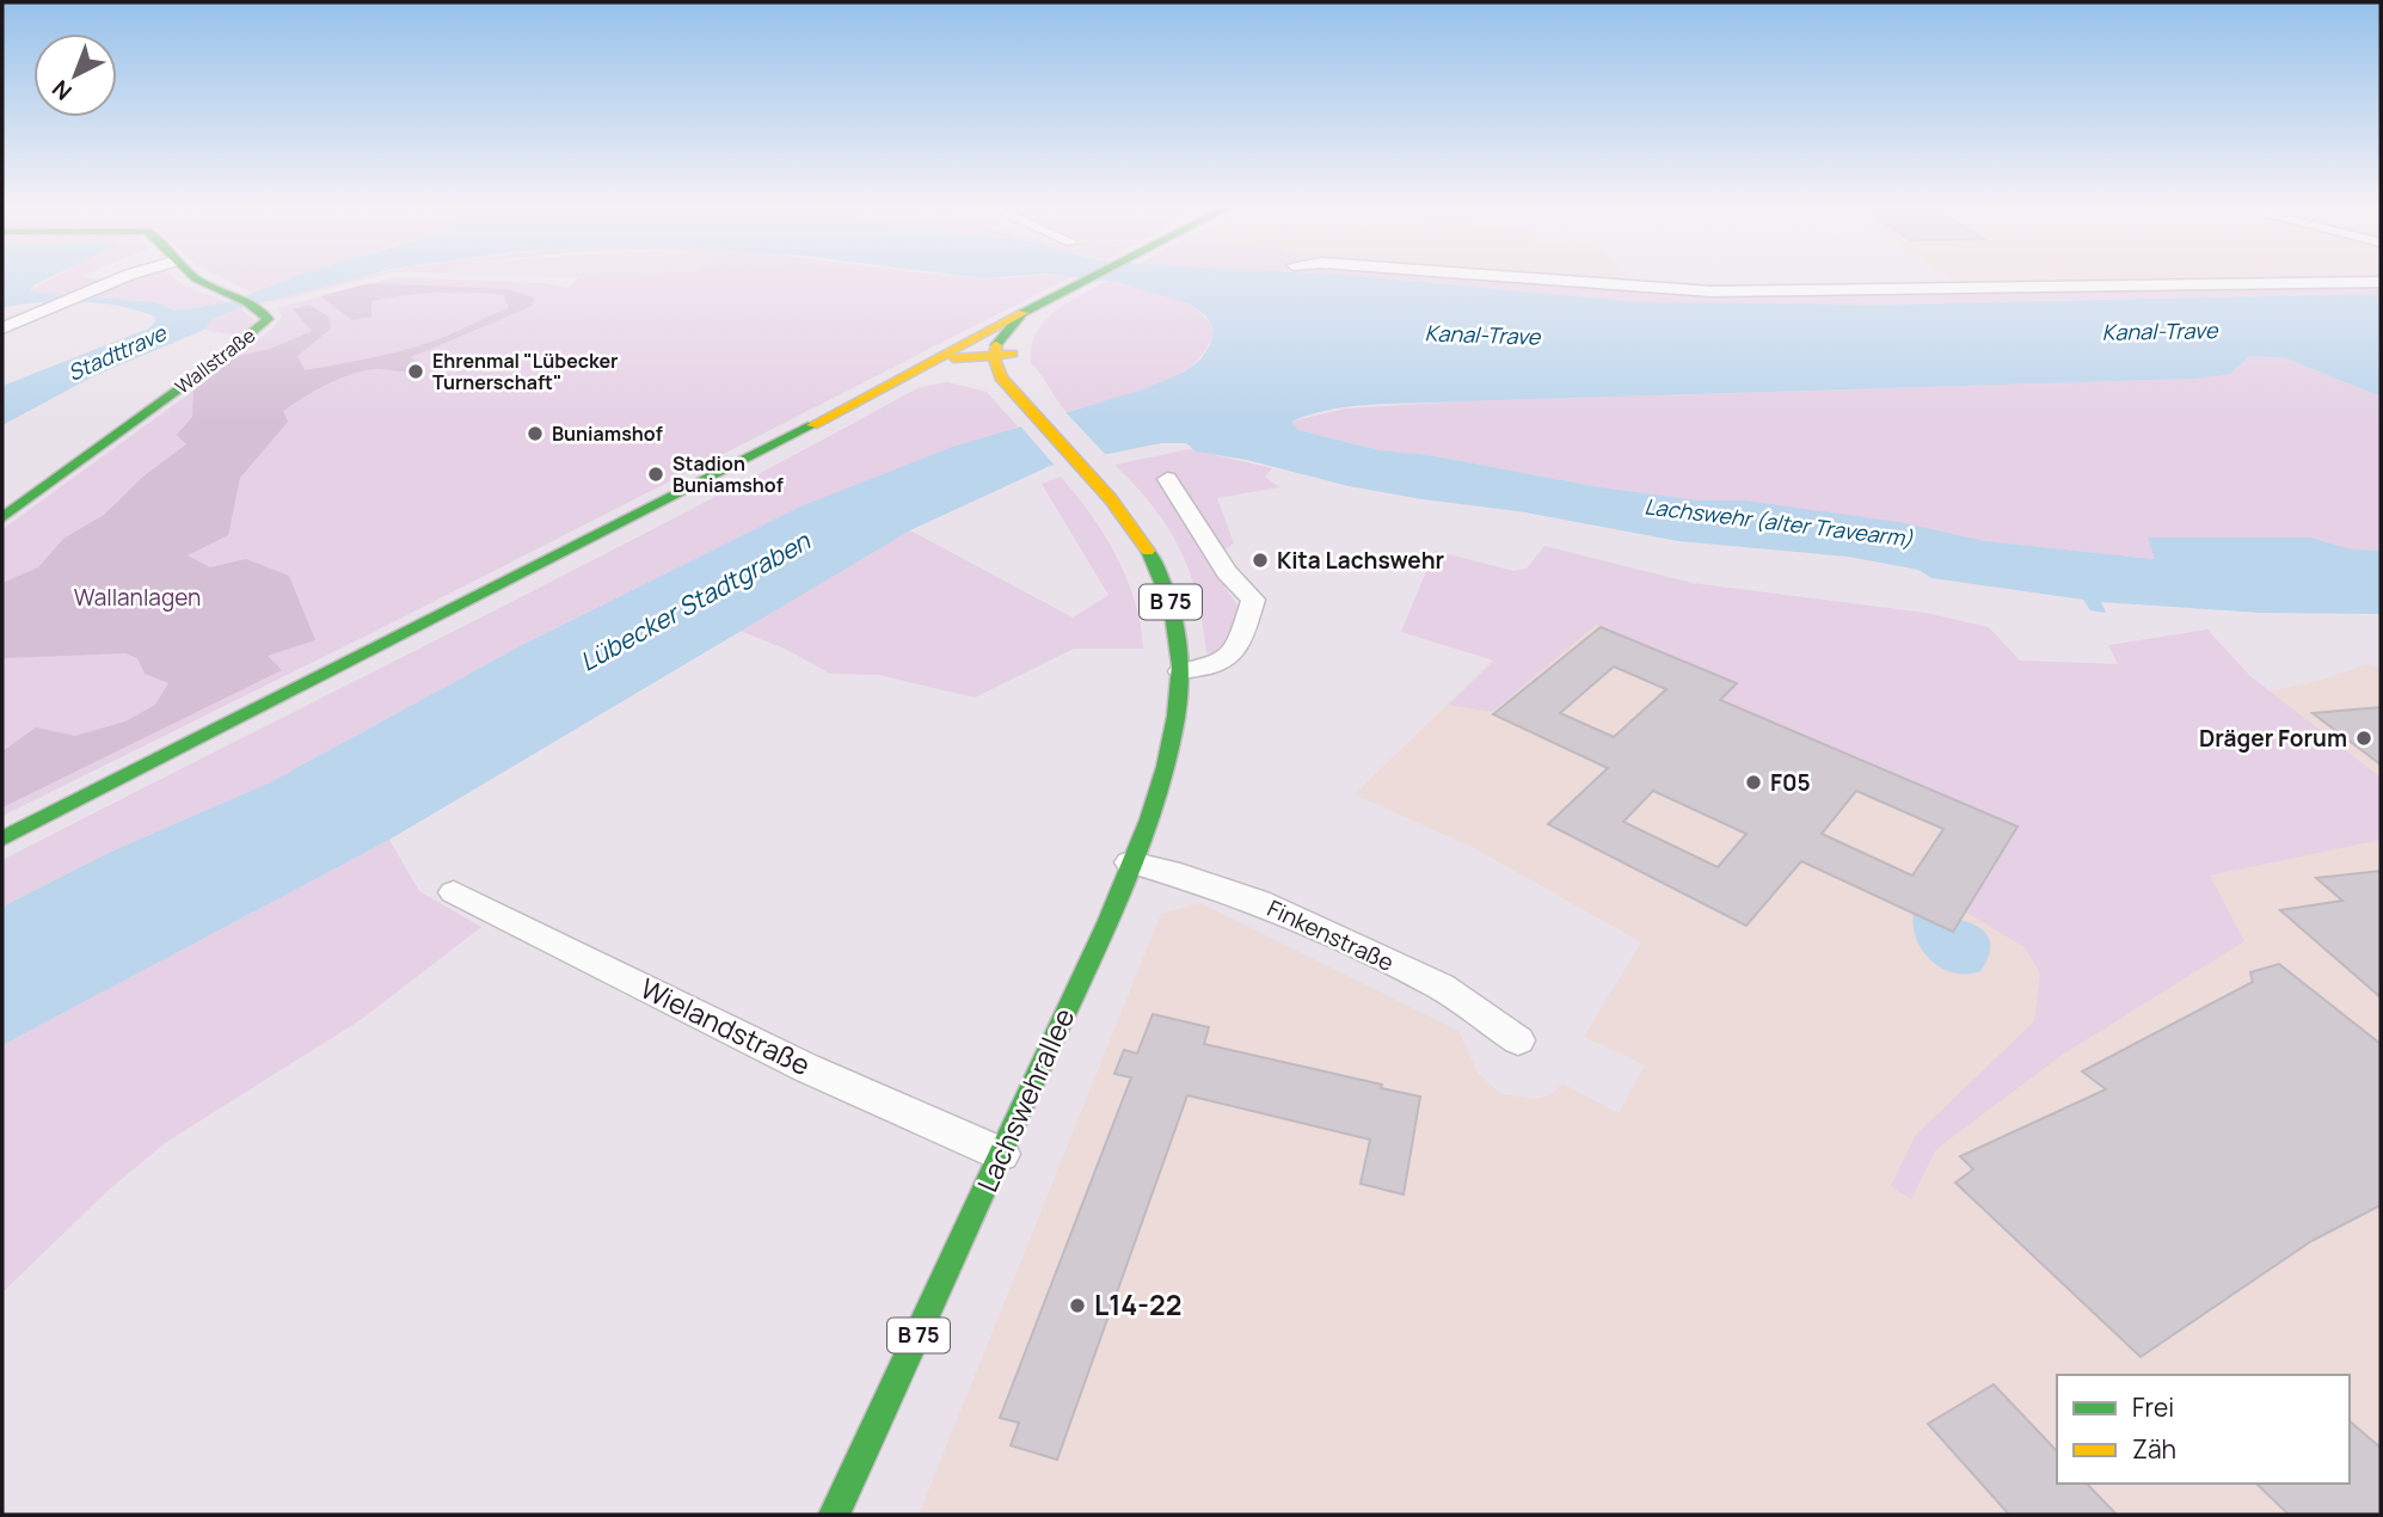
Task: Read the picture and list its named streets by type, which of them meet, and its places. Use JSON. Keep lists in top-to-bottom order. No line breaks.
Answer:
{"streets":{"main road":["Wallstraße","B 75","Lachswehrallee"],"street":["Finkenstraße","Wielandstraße"]},"crossings":[["Finkenstraße","Lachswehrallee"],["Wielandstraße","Lachswehrallee"]],"water":["Kanal-Trave","Stadttrave","Lachswehr (alter Travearm)","Lübecker Stadtgraben"],"parks":["Wallanlagen"],"places":["Ehrenmal \"Lübecker Turnerschaft\"","Buniamshof","Stadion Buniamshof","Kita Lachswehr","Dräger Forum","F05","L14-22"],"legend":["Frei","Zäh"],"north":"bottom left"}
